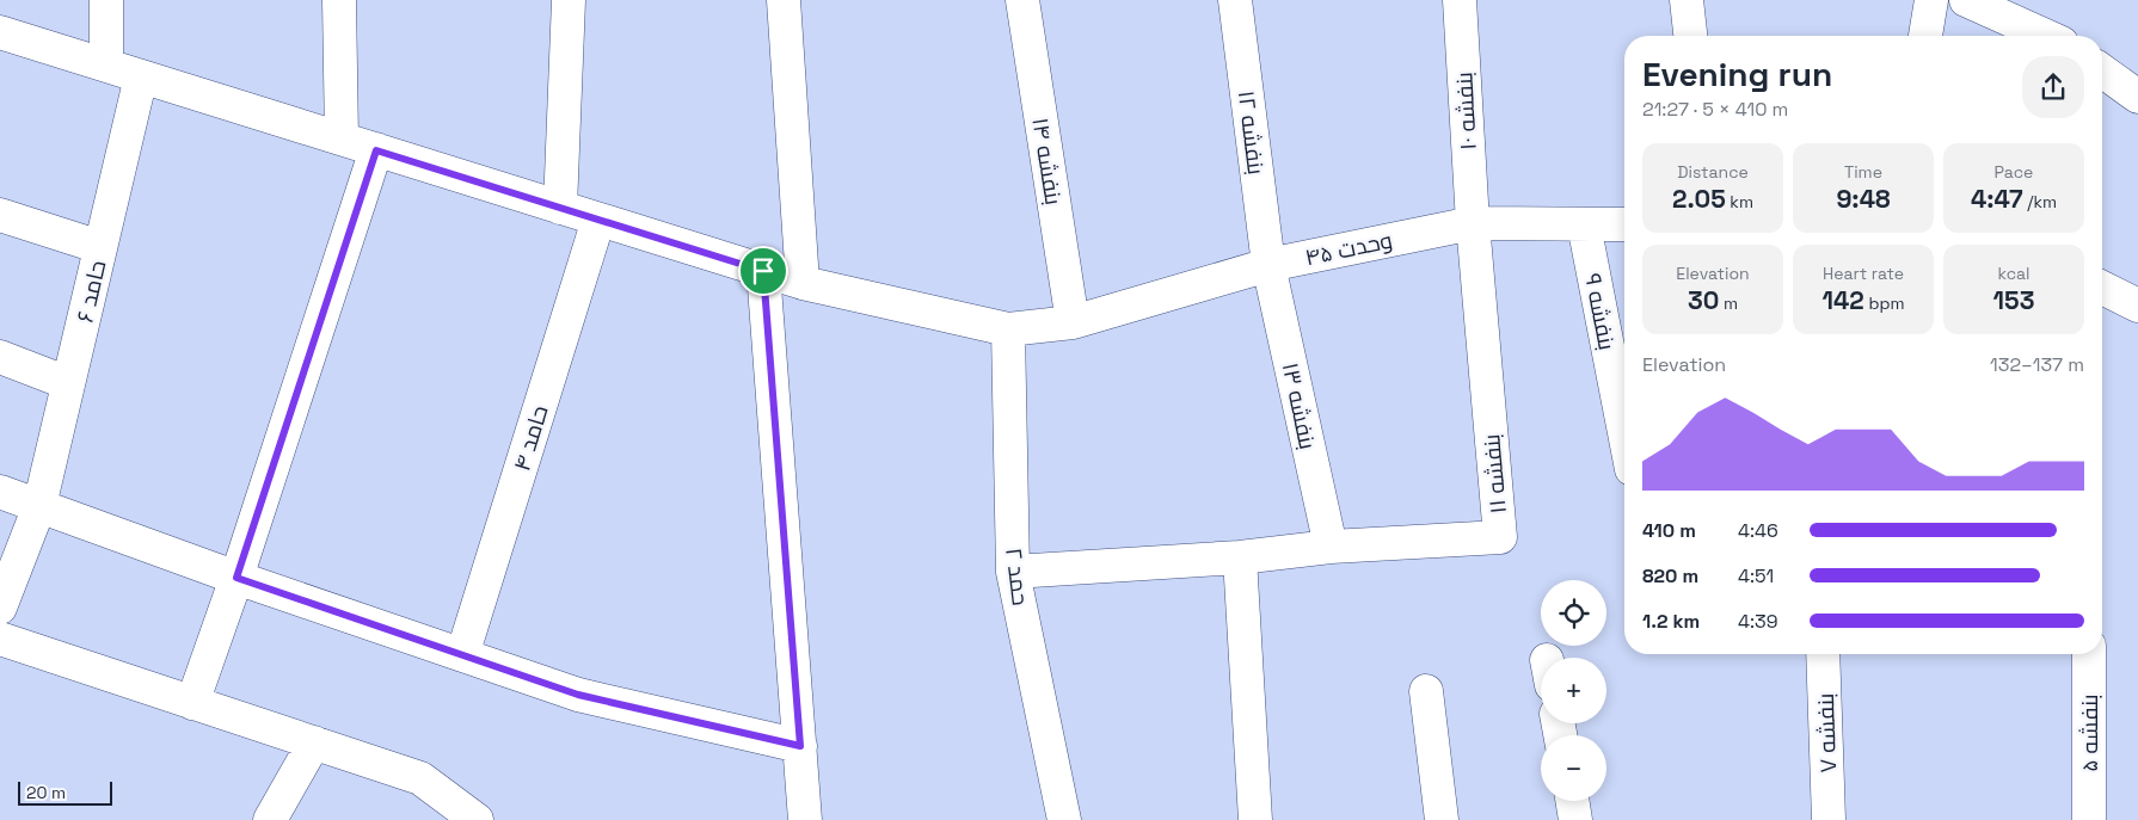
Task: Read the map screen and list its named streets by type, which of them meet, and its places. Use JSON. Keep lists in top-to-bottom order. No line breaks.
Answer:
{"streets":{"street":["بنفشه ۱۰","بنفشه ۱۲","بنفشه ۱۴","وحدت ۴۵","حامد ۶","بنفشه ۹","بنفشه ۱۳","حامد ۴","بنفشه ۱۱","حمد ۲","بنفشه ۷","بنفشه ۵"]},"crossings":[["بنفشه ۱۰","وحدت ۴۵"],["بنفشه ۱۰","بنفشه ۱۱"],["بنفشه ۱۲","وحدت ۴۵"],["بنفشه ۱۲","بنفشه ۱۳"],["بنفشه ۱۴","وحدت ۴۵"],["وحدت ۴۵","حامد ۶"],["وحدت ۴۵","بنفشه ۹"],["وحدت ۴۵","بنفشه ۱۳"],["وحدت ۴۵","حامد ۴"],["وحدت ۴۵","بنفشه ۱۱"],["وحدت ۴۵","حمد ۲"],["بنفشه ۱۳","بنفشه ۱۱"],["بنفشه ۱۱","حمد ۲"]],"scale_bar":"20 m","page":{"heading":["Evening run","21:27 · 5 × 410 m"],"stats":[["Distance","2.05 km"],["Time","9:48"],["Pace","4:47 /km"],["Elevation","30 m"],["Heart rate","142 bpm"],["kcal","153"]],"chart":["Elevation","132–137 m"],"list":[{"name":"410 m","note":"4:46"},{"name":"820 m","note":"4:51"},{"name":"1.2 km","note":"4:39"}],"map_buttons":["+","−"],"scale":"20 m"}}
